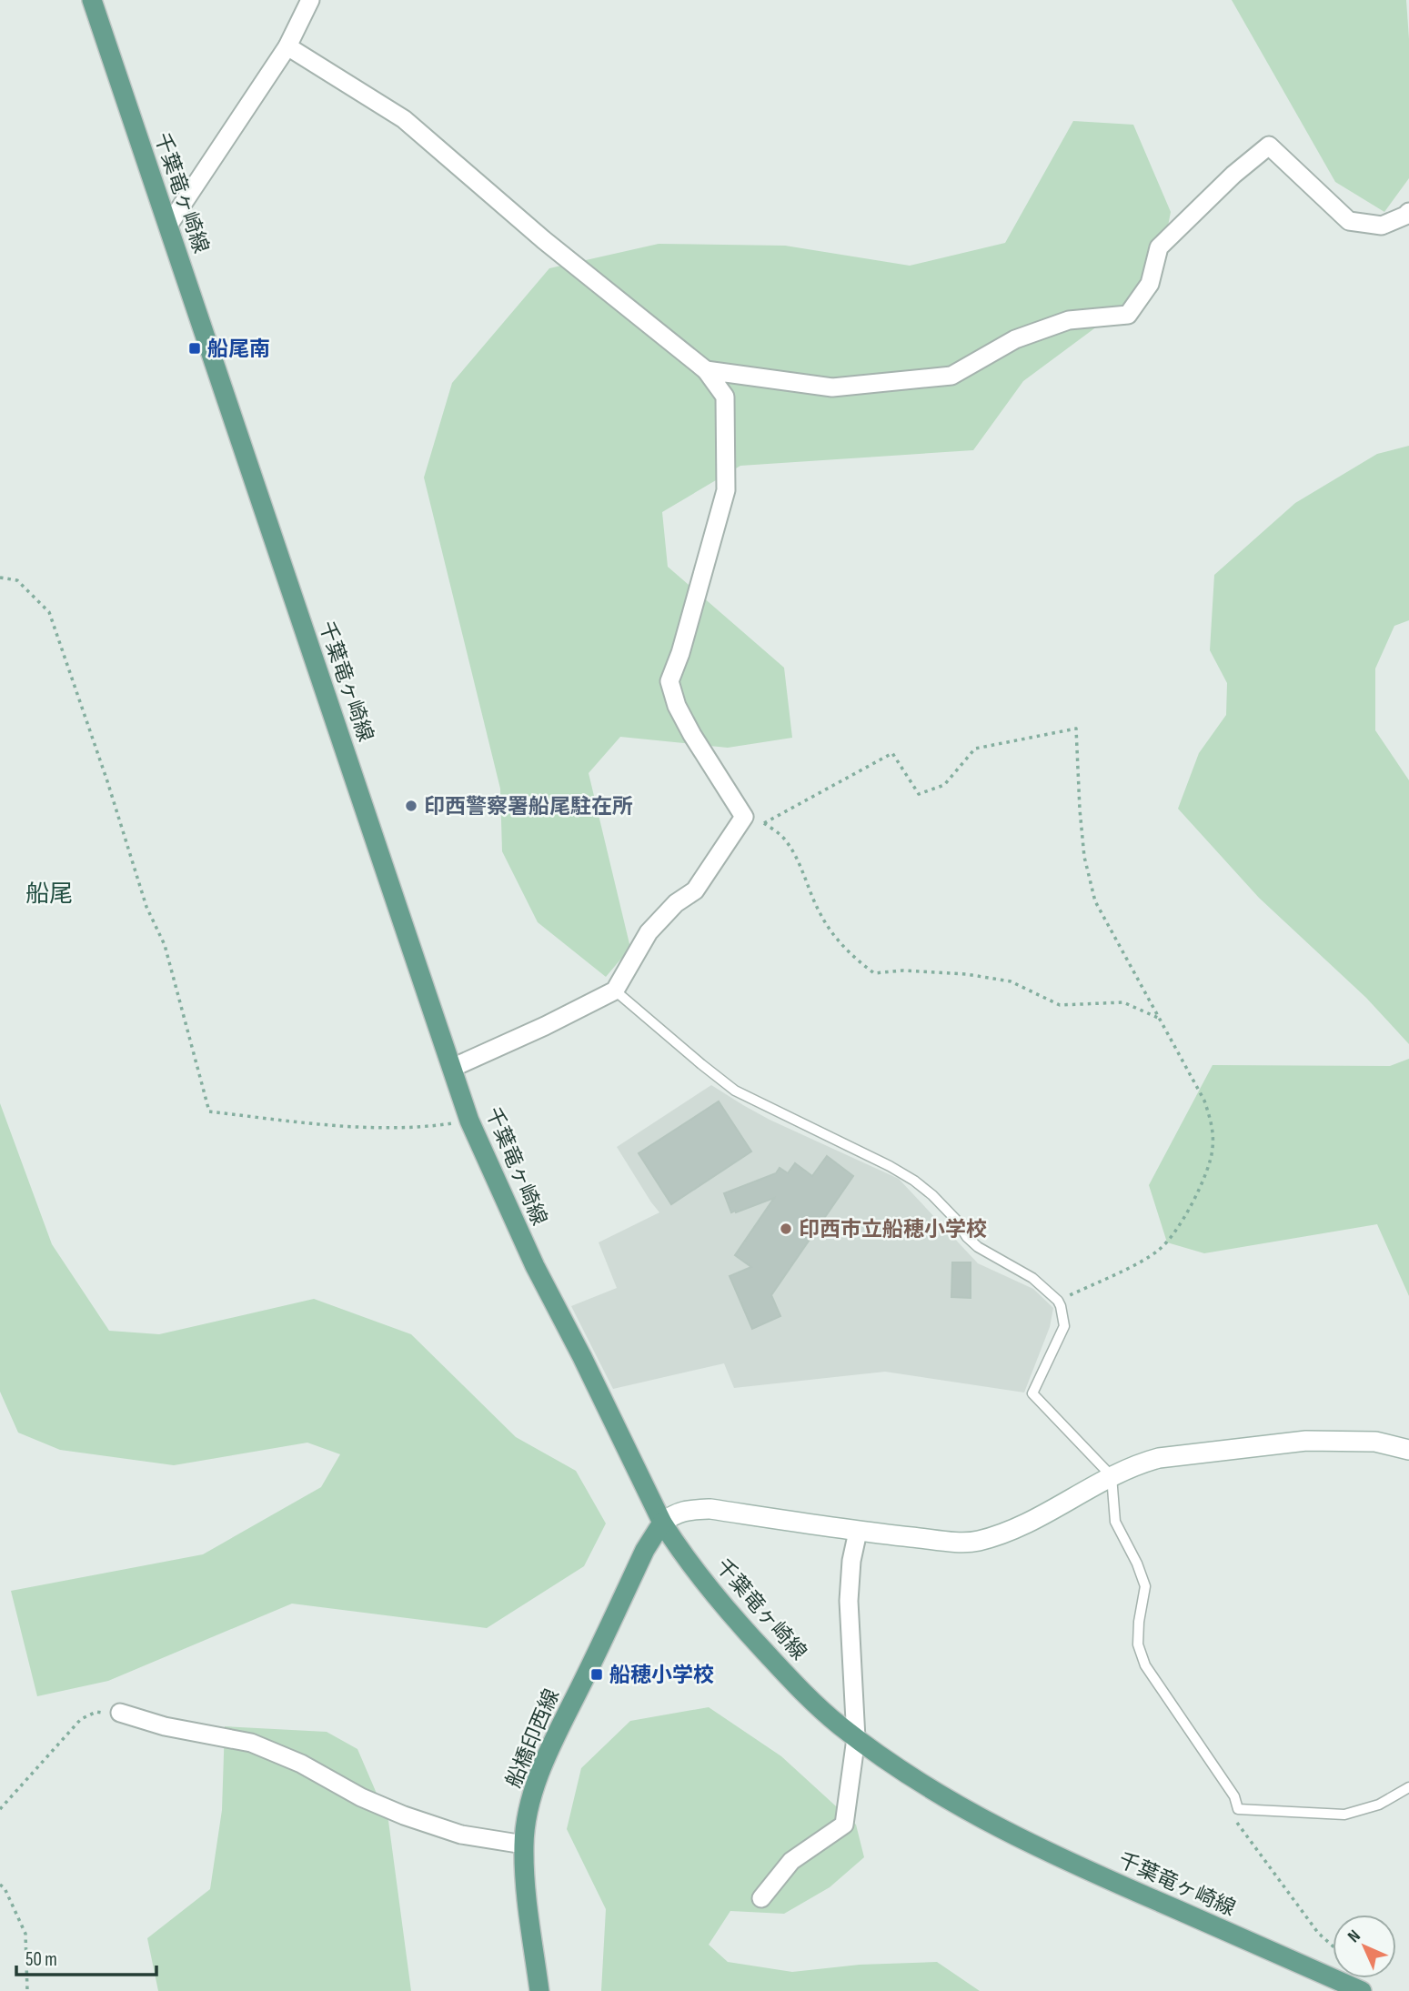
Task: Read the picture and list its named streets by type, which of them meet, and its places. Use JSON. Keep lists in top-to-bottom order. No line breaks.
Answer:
{"streets":{"main road":["千葉竜ヶ崎線","船橋印西線"]},"crossings":[["千葉竜ヶ崎線","船橋印西線"]],"districts":["船尾"],"places":{"transit":["船尾南","船穂小学校"],"other":["印西警察署船尾駐在所","印西市立船穂小学校"]},"scale_bar":"50 m","north":"top left"}
